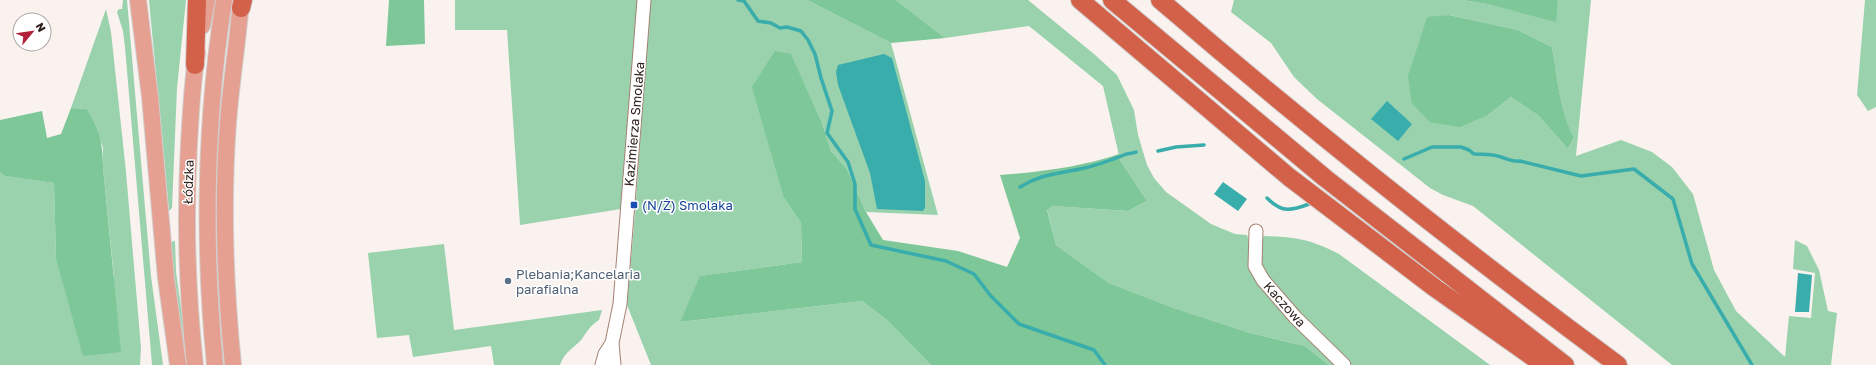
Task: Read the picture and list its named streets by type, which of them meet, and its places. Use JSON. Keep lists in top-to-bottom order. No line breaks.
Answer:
{"streets":{"main road":["Łódzka"],"street":["Kazimierza Smolaka","Kaczowa"]},"places":{"transit":["(N/Ż) Smolaka"],"other":["Plebania;Kancelaria parafialna"]},"north":"top right"}
